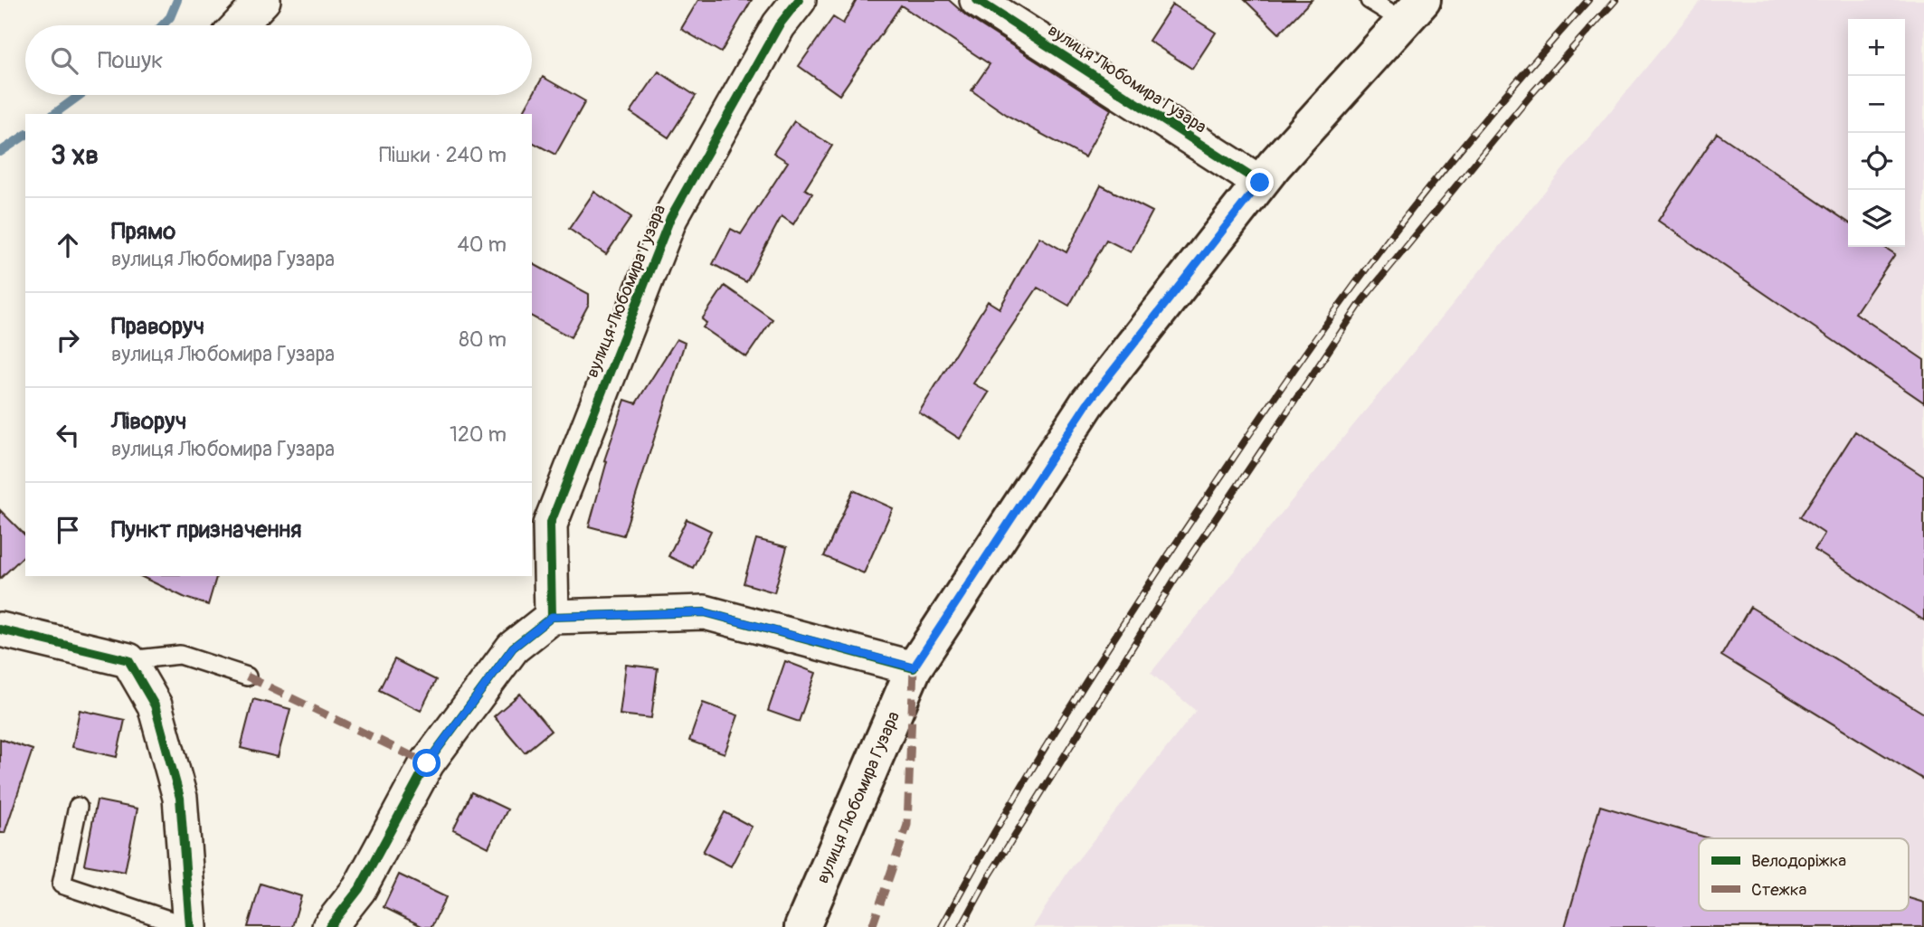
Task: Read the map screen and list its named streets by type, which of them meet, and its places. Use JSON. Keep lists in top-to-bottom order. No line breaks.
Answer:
{"streets":{"main road":["вулиця Любомира Гузара"]},"legend":["Велодоріжка","Стежка"],"page":{"map_buttons":["+","−"],"search":"Пошук","heading":["3 хв","Пішки · 240 m"],"list":[["Прямо","вулиця Любомира Гузара","40 m"],["Праворуч","вулиця Любомира Гузара","80 m"],["Ліворуч","вулиця Любомира Гузара","120 m"],"Пункт призначення"]}}
